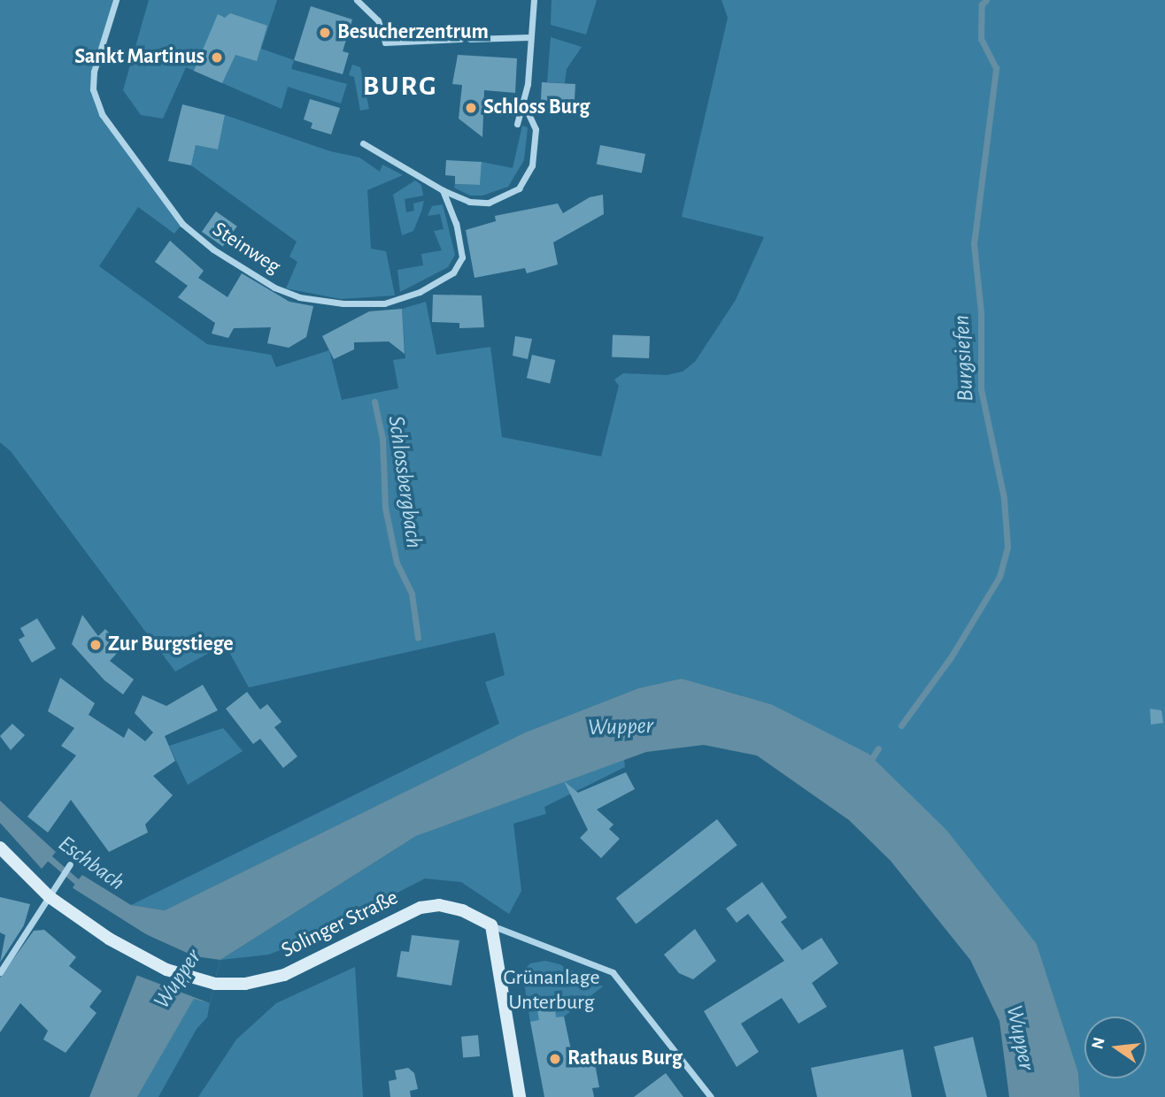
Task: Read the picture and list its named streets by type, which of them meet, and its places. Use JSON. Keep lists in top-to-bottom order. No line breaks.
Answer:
{"streets":{"main road":["Solinger Straße"],"street":["Steinweg"]},"districts":["BURG"],"water":["Burgsiefen","Schlossbergbach","Wupper","Eschbach"],"parks":["Grünanlage Unterburg"],"places":["Besucherzentrum","Sankt Martinus","Schloss Burg","Zur Burgstiege","Rathaus Burg"],"north":"left"}
